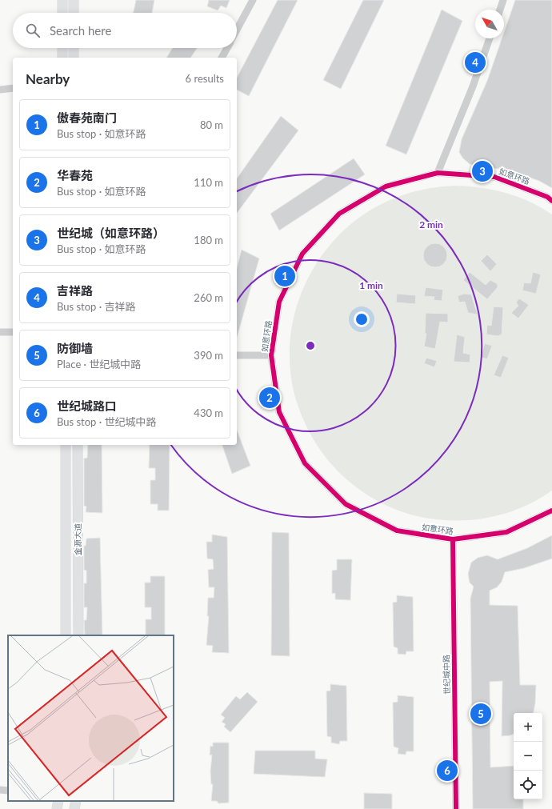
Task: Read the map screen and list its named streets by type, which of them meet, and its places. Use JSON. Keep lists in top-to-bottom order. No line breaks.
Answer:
{"streets":{"street":["如意环路","金源大道","世纪城中路"]},"crossings":[["如意环路","世纪城中路"]],"north":"top left","page":{"search":"Search here","pins":["4","3","1","2","5","6"],"heading":["Nearby","6 results"],"list":[{"mark":"1","name":"傲春苑南门","note":"Bus stop · 如意环路","value":"80 m"},{"mark":"2","name":"华春苑","note":"Bus stop · 如意环路","value":"110 m"},{"mark":"3","name":"世纪城（如意环路）","note":"Bus stop · 如意环路","value":"180 m"},{"mark":"4","name":"吉祥路","note":"Bus stop · 吉祥路","value":"260 m"},{"mark":"5","name":"防御墙","note":"Place · 世纪城中路","value":"390 m"},{"mark":"6","name":"世纪城路口","note":"Bus stop · 世纪城中路","value":"430 m"}],"map_buttons":["+","−"]},"rings":["2 min","1 min"]}
